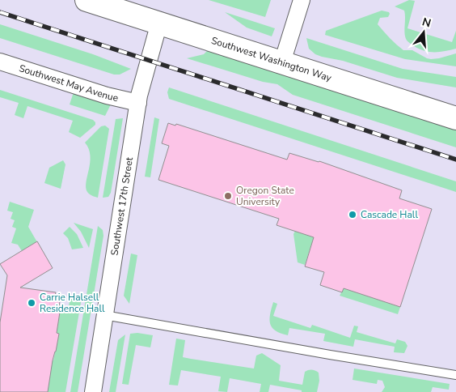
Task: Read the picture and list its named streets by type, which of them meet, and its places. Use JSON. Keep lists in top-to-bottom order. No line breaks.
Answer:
{"streets":{"street":["Southwest Washington Way","Southwest May Avenue","Southwest 17th Street"]},"crossings":[["Southwest Washington Way","Southwest 17th Street"],["Southwest May Avenue","Southwest 17th Street"]],"places":["Oregon State University","Cascade Hall","Carrie Halsell Residence Hall"],"north":"top"}
